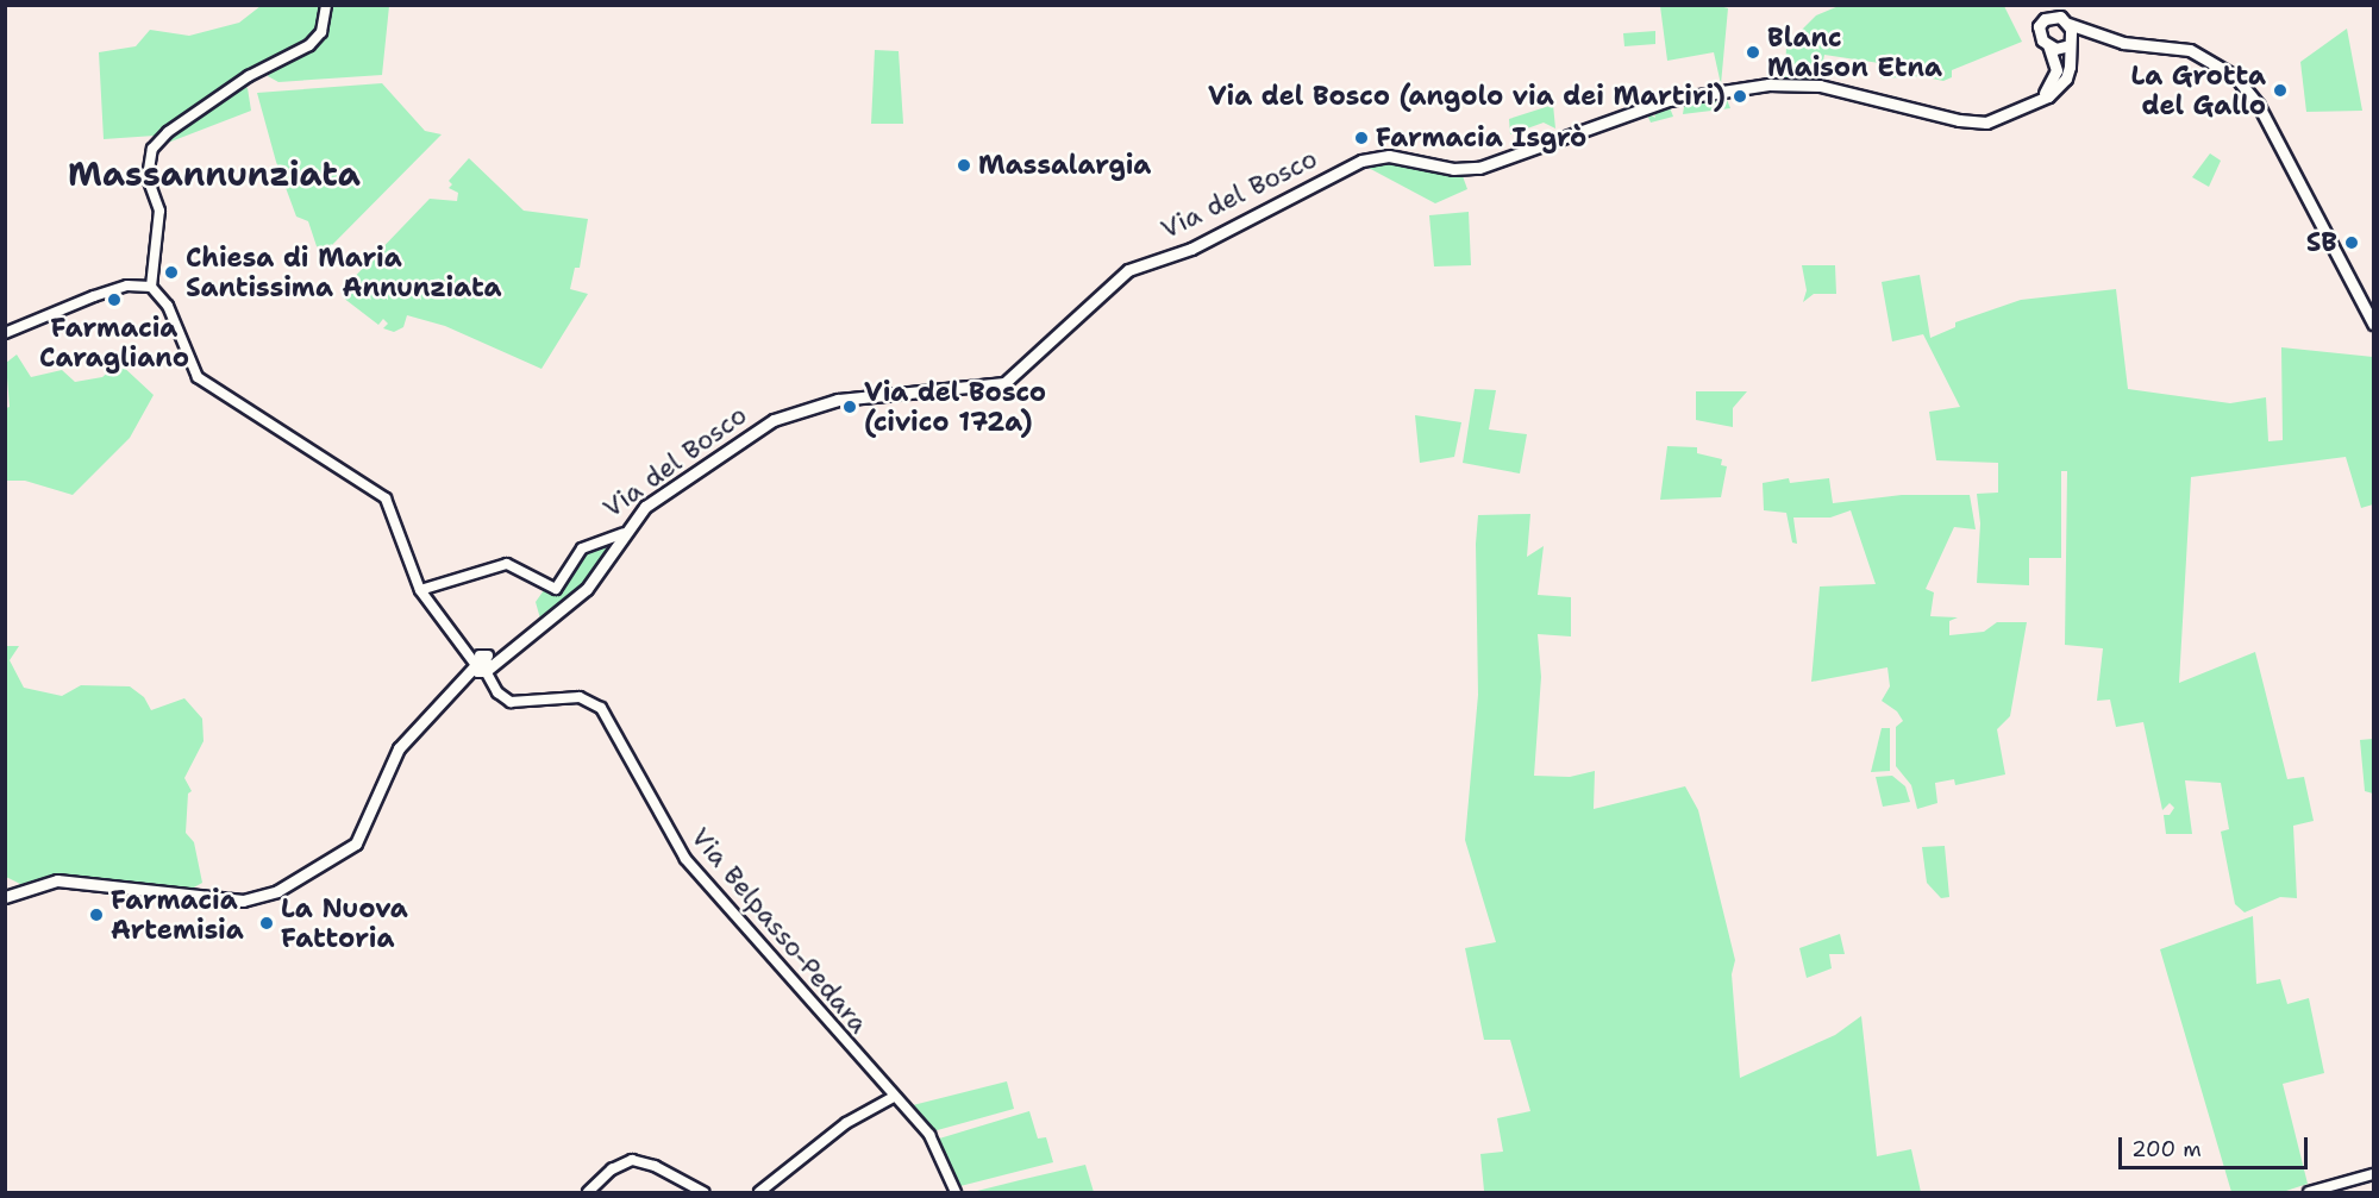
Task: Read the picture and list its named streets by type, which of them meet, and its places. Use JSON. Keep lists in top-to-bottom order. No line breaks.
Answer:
{"streets":{"main road":["Via del Bosco"],"street":["Via Belpasso-Pedara"]},"districts":["Massannunziata"],"places":["Blanc Maison Etna","La Grotta del Gallo","Via del Bosco (angolo via dei Martiri)","Farmacia Isgrò","Massalargia","SB","Chiesa di Maria Santissima Annunziata","Farmacia Caragliano","Via del Bosco (civico 172a)","Farmacia Artemisia","La Nuova Fattoria"],"scale_bar":"200 m"}
